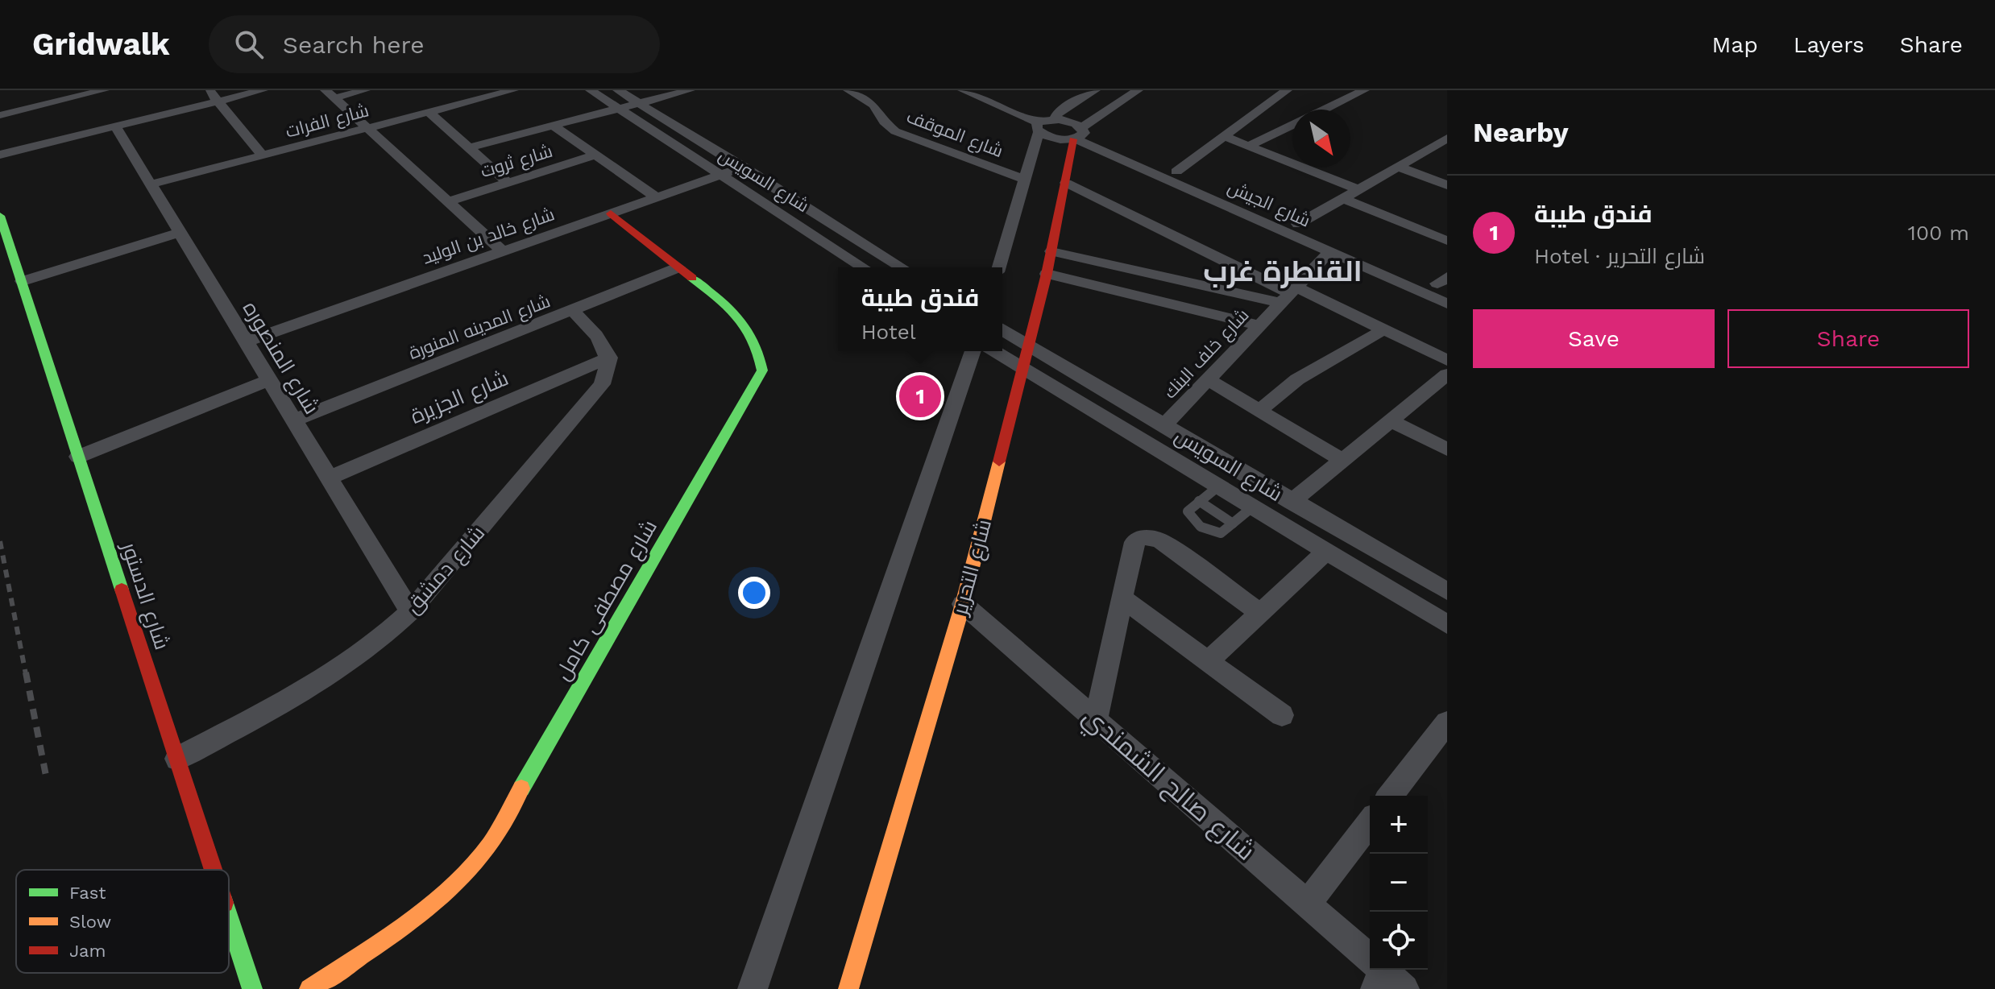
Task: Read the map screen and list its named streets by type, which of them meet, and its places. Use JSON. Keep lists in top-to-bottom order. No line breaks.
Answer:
{"streets":{"street":["شارع الفرات","شارع الموقف","شارع ثروت","شارع السويس","شارع الجيش","شارع خالد بن الوليد","شارع المدينه المنورة","شارع خلف البنك","شارع المنصوره","شارع الجزيرة","شارع التحرير","شارع دمشق","شارع الدستور","شارع مصطفى كامل","شارع صالح الشمندي"]},"crossings":[["شارع الفرات","شارع المنصوره"],["شارع السويس","شارع خالد بن الوليد"],["شارع السويس","شارع خلف البنك"],["شارع السويس","شارع التحرير"],["شارع الجيش","شارع خلف البنك"],["شارع الجيش","شارع التحرير"],["شارع خالد بن الوليد","شارع المنصوره"],["شارع خالد بن الوليد","شارع مصطفى كامل"],["شارع المدينه المنورة","شارع المنصوره"],["شارع المدينه المنورة","شارع مصطفى كامل"],["شارع المنصوره","شارع الجزيرة"],["شارع المنصوره","شارع دمشق"],["شارع الجزيرة","شارع دمشق"],["شارع التحرير","شارع صالح الشمندي"],["شارع دمشق","شارع الدستور"]],"districts":["القنطرة غرب"],"legend":["Fast","Slow","Jam"],"north":"bottom right","page":{"header":"Gridwalk","search":"Search here","nav":["Map","Layers","Share"],"heading":"Nearby","list":[{"mark":"1","name":"فندق طيبة","note":"Hotel · شارع التحرير","value":"100 m"}],"popup":["فندق طيبة","Hotel"],"buttons":["Save","Share"],"pins":"1","map_buttons":["+","−"]}}
